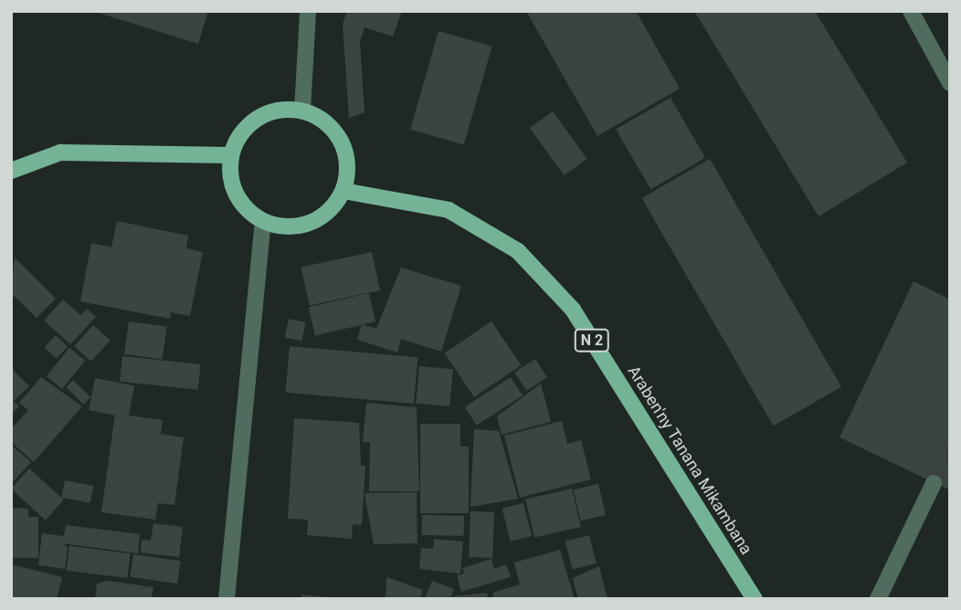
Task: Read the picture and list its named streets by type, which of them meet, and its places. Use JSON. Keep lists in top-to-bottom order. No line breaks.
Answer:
{"streets":{"main road":["N 2","Araben'ny Tanana Mikambana"]}}
